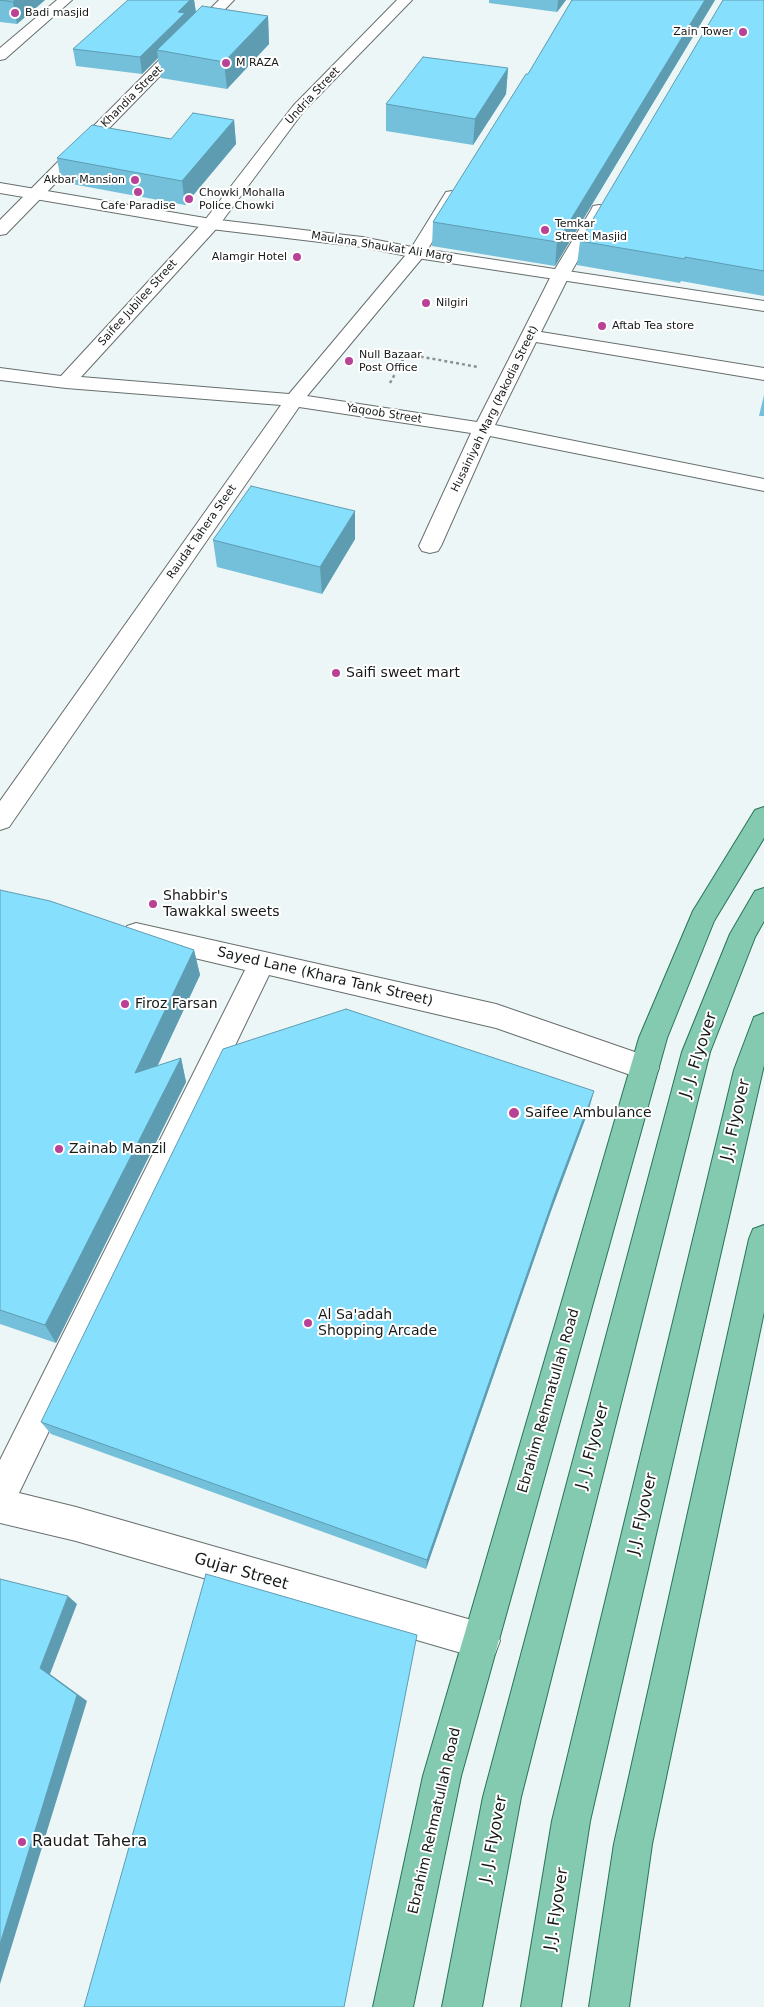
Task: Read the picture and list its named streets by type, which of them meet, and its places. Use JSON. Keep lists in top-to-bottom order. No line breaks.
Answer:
{"streets":{"main road":["J. J. Flyover","J.J. Flyover","Ebrahim Rehmatullah Road"],"street":["Undria Street","Khandia Street","Maulana Shaukat Ali Marg","Saifee Jubilee Street","Husainiyah Marg (Pakodia Street)","Yaqoob Street","Raudat Tahera Steet","Sayed Lane (Khara Tank Street)","Gujar Street"]},"crossings":[["Undria Street","Maulana Shaukat Ali Marg"],["Undria Street","Saifee Jubilee Street"],["Khandia Street","Maulana Shaukat Ali Marg"],["Maulana Shaukat Ali Marg","Saifee Jubilee Street"],["Maulana Shaukat Ali Marg","Husainiyah Marg (Pakodia Street)"],["Maulana Shaukat Ali Marg","Raudat Tahera Steet"],["Saifee Jubilee Street","Yaqoob Street"],["Husainiyah Marg (Pakodia Street)","Yaqoob Street"],["Yaqoob Street","Raudat Tahera Steet"],["Sayed Lane (Khara Tank Street)","Ebrahim Rehmatullah Road"],["Ebrahim Rehmatullah Road","Gujar Street"]],"places":["Badi masjid","Zain Tower","M RAZA","Akbar Mansion","Cafe Paradise","Chowki Mohalla Police Chowki","Temkar Street Masjid","Alamgir Hotel","Nilgiri","Aftab Tea store","Null Bazaar Post Office","Saifi sweet mart","Shabbir's Tawakkal sweets","Firoz Farsan","Saifee Ambulance","Zainab Manzil","Al Sa'adah Shopping Arcade","Raudat Tahera"]}
